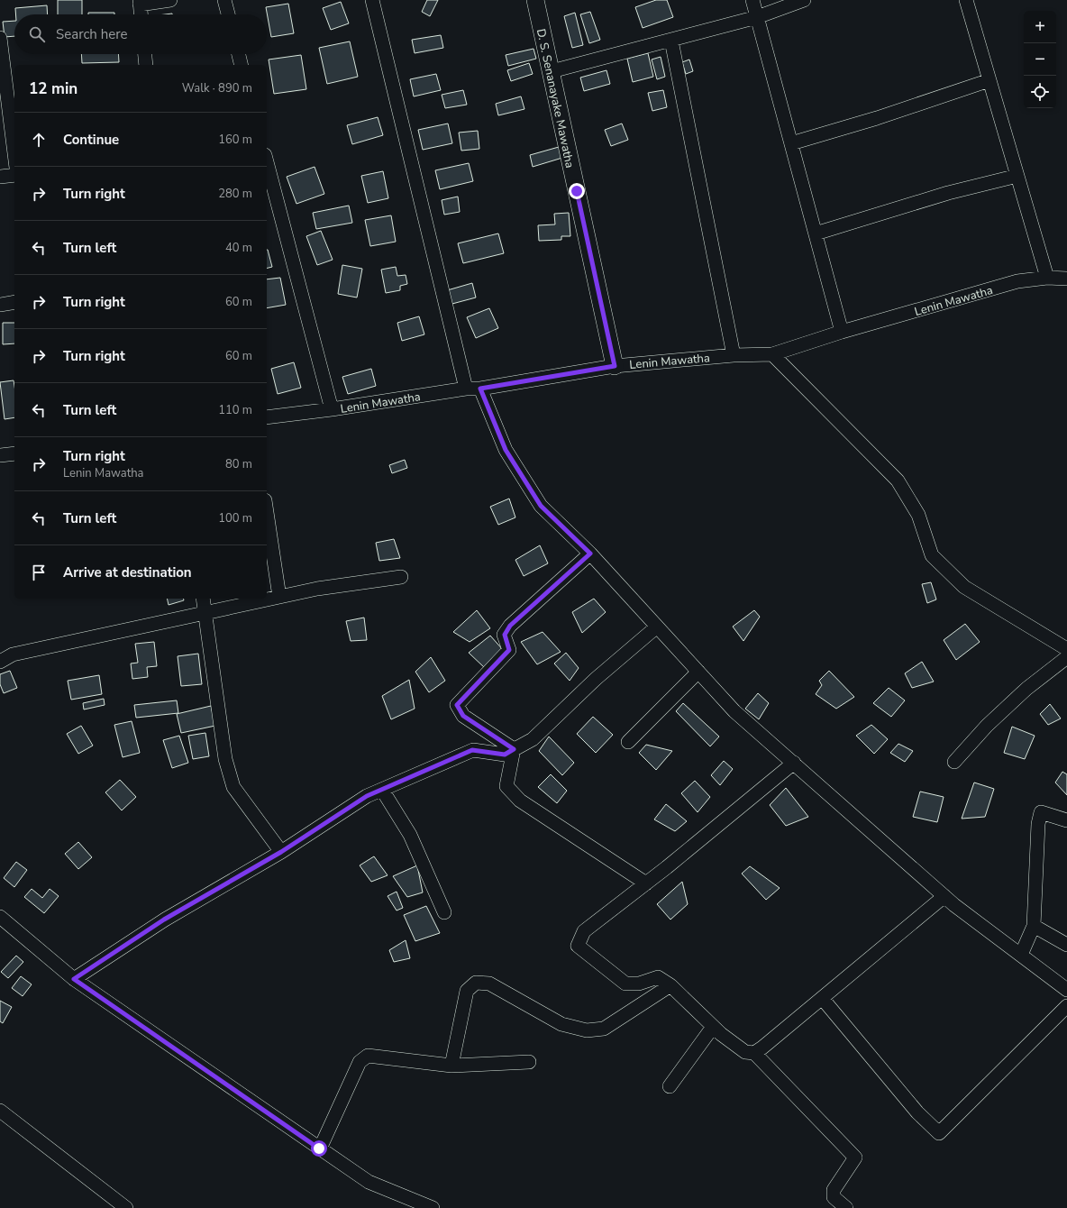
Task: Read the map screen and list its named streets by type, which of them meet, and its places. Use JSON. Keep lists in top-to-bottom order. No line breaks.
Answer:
{"streets":{"main road":["D. S. Senanayake Mawatha"],"street":["Lenin Mawatha"]},"crossings":[["D. S. Senanayake Mawatha","Lenin Mawatha"]],"page":{"map_buttons":["+","−"],"search":"Search here","heading":["12 min","Walk · 890 m"],"list":[["Continue","160 m"],["Turn right","280 m"],["Turn left","40 m"],["Turn right","60 m"],["Turn right","60 m"],["Turn left","110 m"],["Turn right","Lenin Mawatha","80 m"],["Turn left","100 m"],"Arrive at destination"]}}
